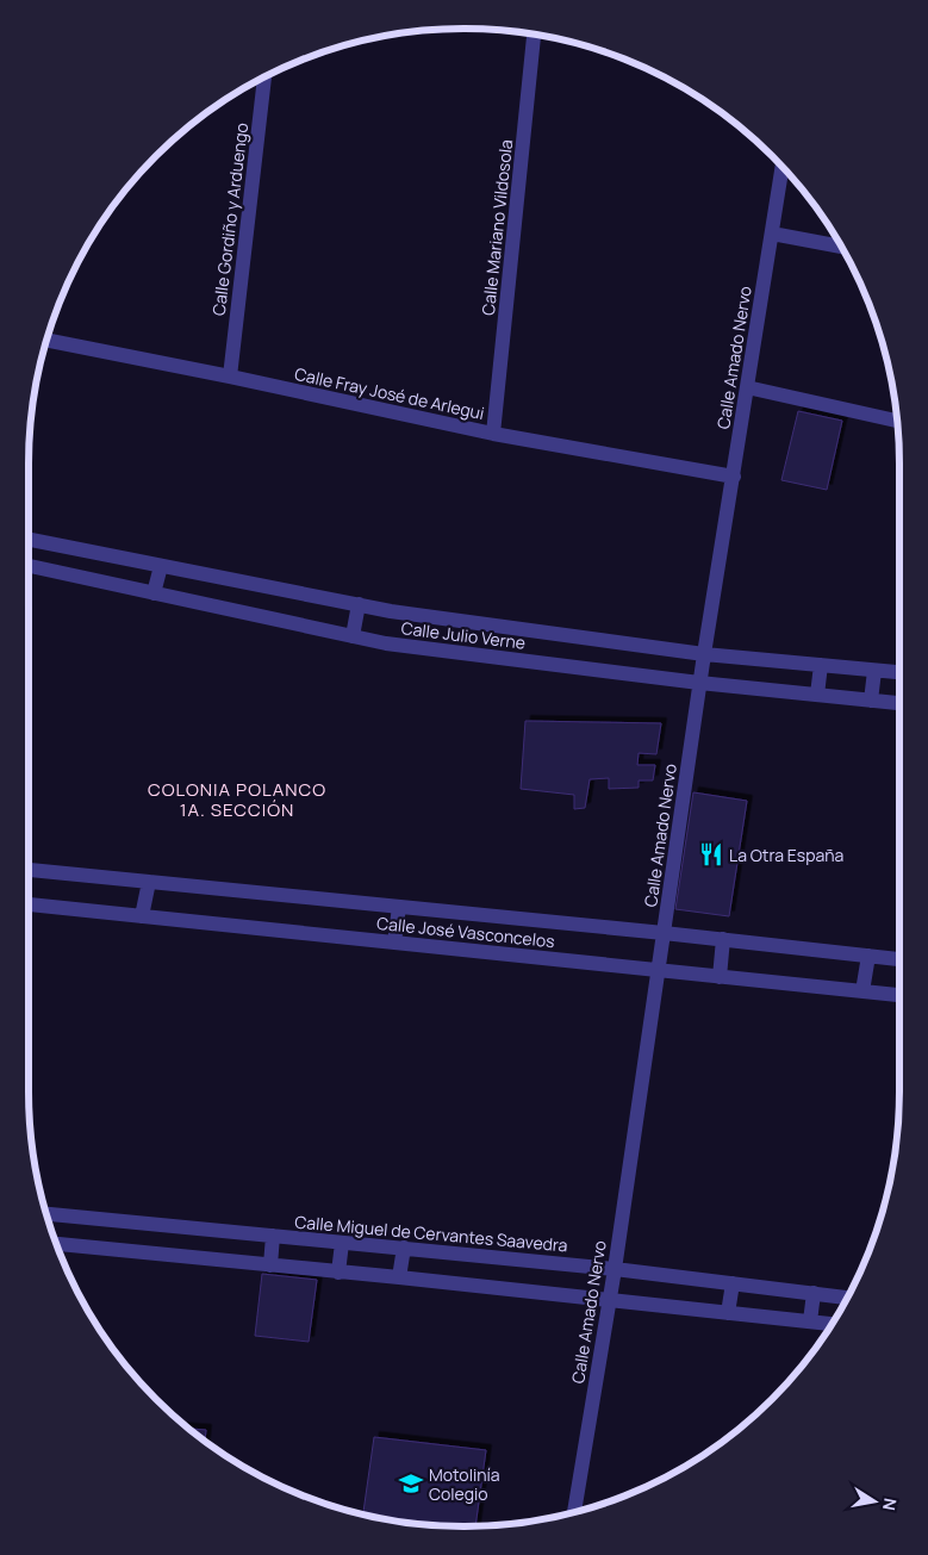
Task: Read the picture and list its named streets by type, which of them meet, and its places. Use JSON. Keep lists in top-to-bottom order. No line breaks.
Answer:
{"streets":{"street":["Calle Gordiño y Arduengo","Calle Mariano Vildosola","Calle Amado Nervo","Calle Fray José de Arlegui","Calle Julio Verne","Calle José Vasconcelos","Calle Miguel de Cervantes Saavedra"]},"crossings":[["Calle Gordiño y Arduengo","Calle Fray José de Arlegui"],["Calle Mariano Vildosola","Calle Fray José de Arlegui"],["Calle Amado Nervo","Calle Fray José de Arlegui"],["Calle Amado Nervo","Calle Julio Verne"],["Calle Amado Nervo","Calle José Vasconcelos"],["Calle Amado Nervo","Calle Miguel de Cervantes Saavedra"]],"districts":["COLONIA POLANCO 1A. SECCIÓN"],"places":{"restaurant":["La Otra España"],"school or university":["Motolinía Colegio"]},"north":"right"}
